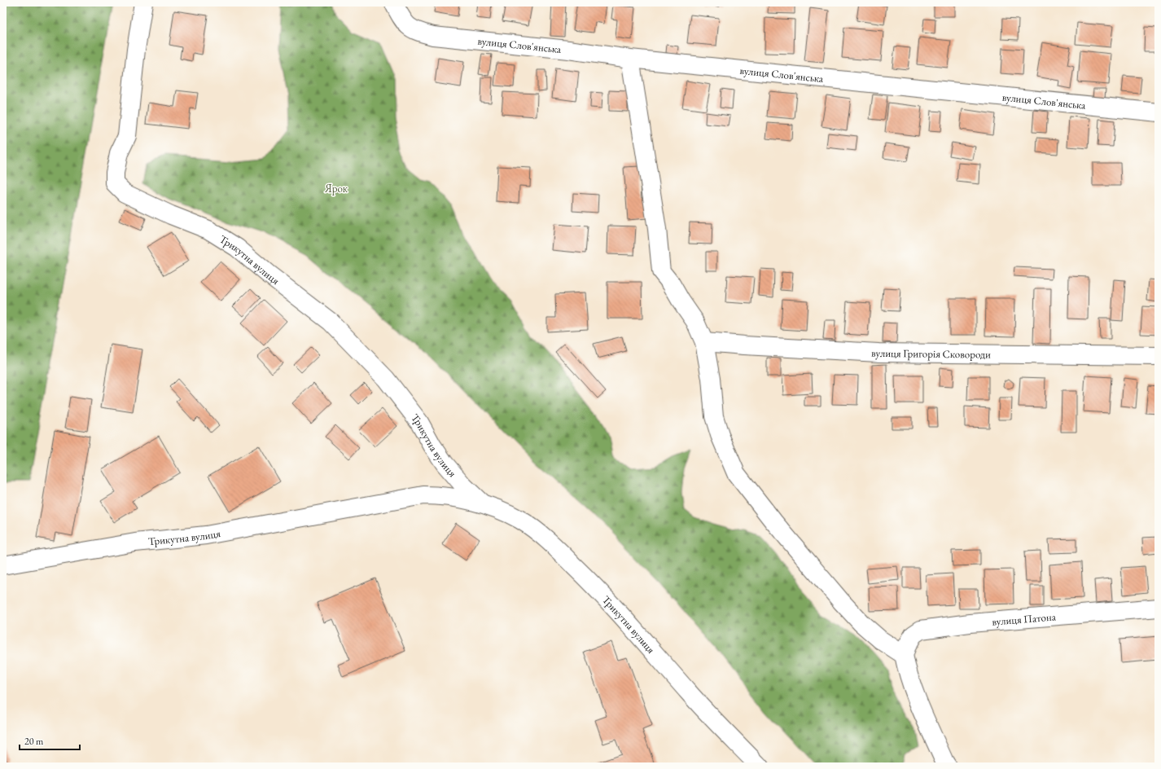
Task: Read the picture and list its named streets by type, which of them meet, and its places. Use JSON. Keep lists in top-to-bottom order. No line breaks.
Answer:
{"streets":{"street":["вулиця Слов'янська","Трикутна вулиця","вулиця Григорія Сковороди","вулиця Патона"]},"parks":["Ярок"],"scale_bar":"20 m"}
